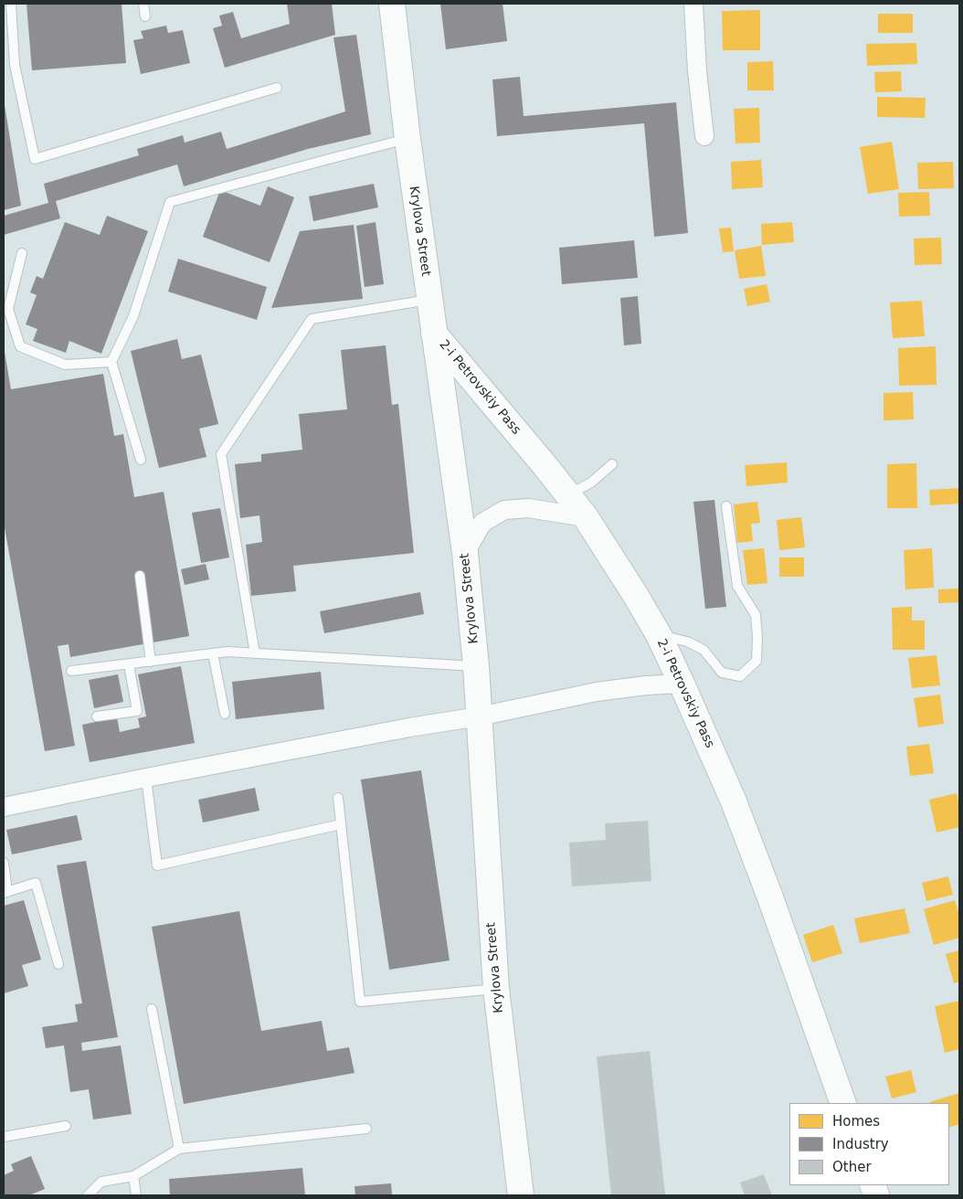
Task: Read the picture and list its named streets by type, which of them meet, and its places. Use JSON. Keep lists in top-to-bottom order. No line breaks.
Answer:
{"streets":{"main road":["Krylova Street","2-i Petrovskiy Pass"]},"crossings":[["Krylova Street","2-i Petrovskiy Pass"]],"legend":["Homes","Industry","Other"]}
